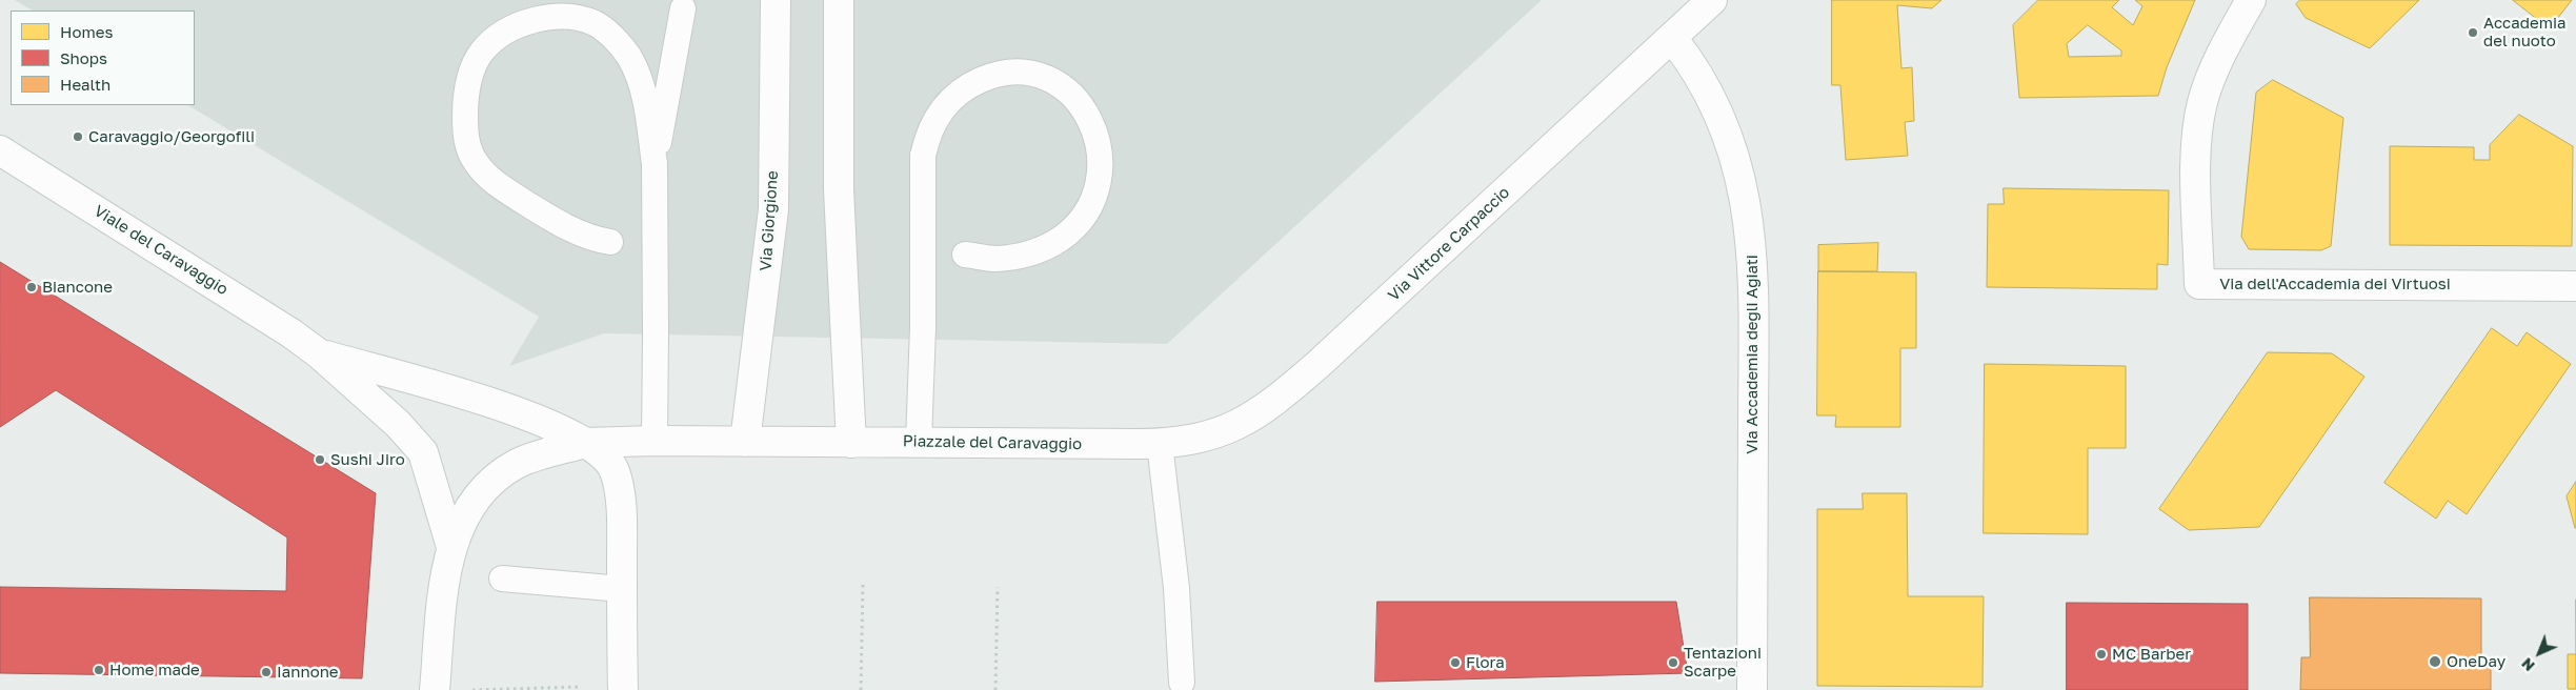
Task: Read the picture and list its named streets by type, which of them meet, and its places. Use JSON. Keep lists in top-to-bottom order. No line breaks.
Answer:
{"streets":{"street":["Via Giorgione","Via Vittore Carpaccio","Viale del Caravaggio","Via dell'Accademia dei Virtuosi","Via Accademia degli Agiati","Piazzale del Caravaggio"]},"crossings":[["Via Giorgione","Piazzale del Caravaggio"],["Via Vittore Carpaccio","Via Accademia degli Agiati"],["Via Vittore Carpaccio","Piazzale del Caravaggio"],["Viale del Caravaggio","Piazzale del Caravaggio"]],"places":["Accademia del nuoto","Caravaggio/Georgofili","Biancone","Sushi Jiro","MC Barber","OneDay","Flora","Tentazioni Scarpe","Home made","Iannone"],"legend":["Homes","Shops","Health"],"north":"bottom left"}
